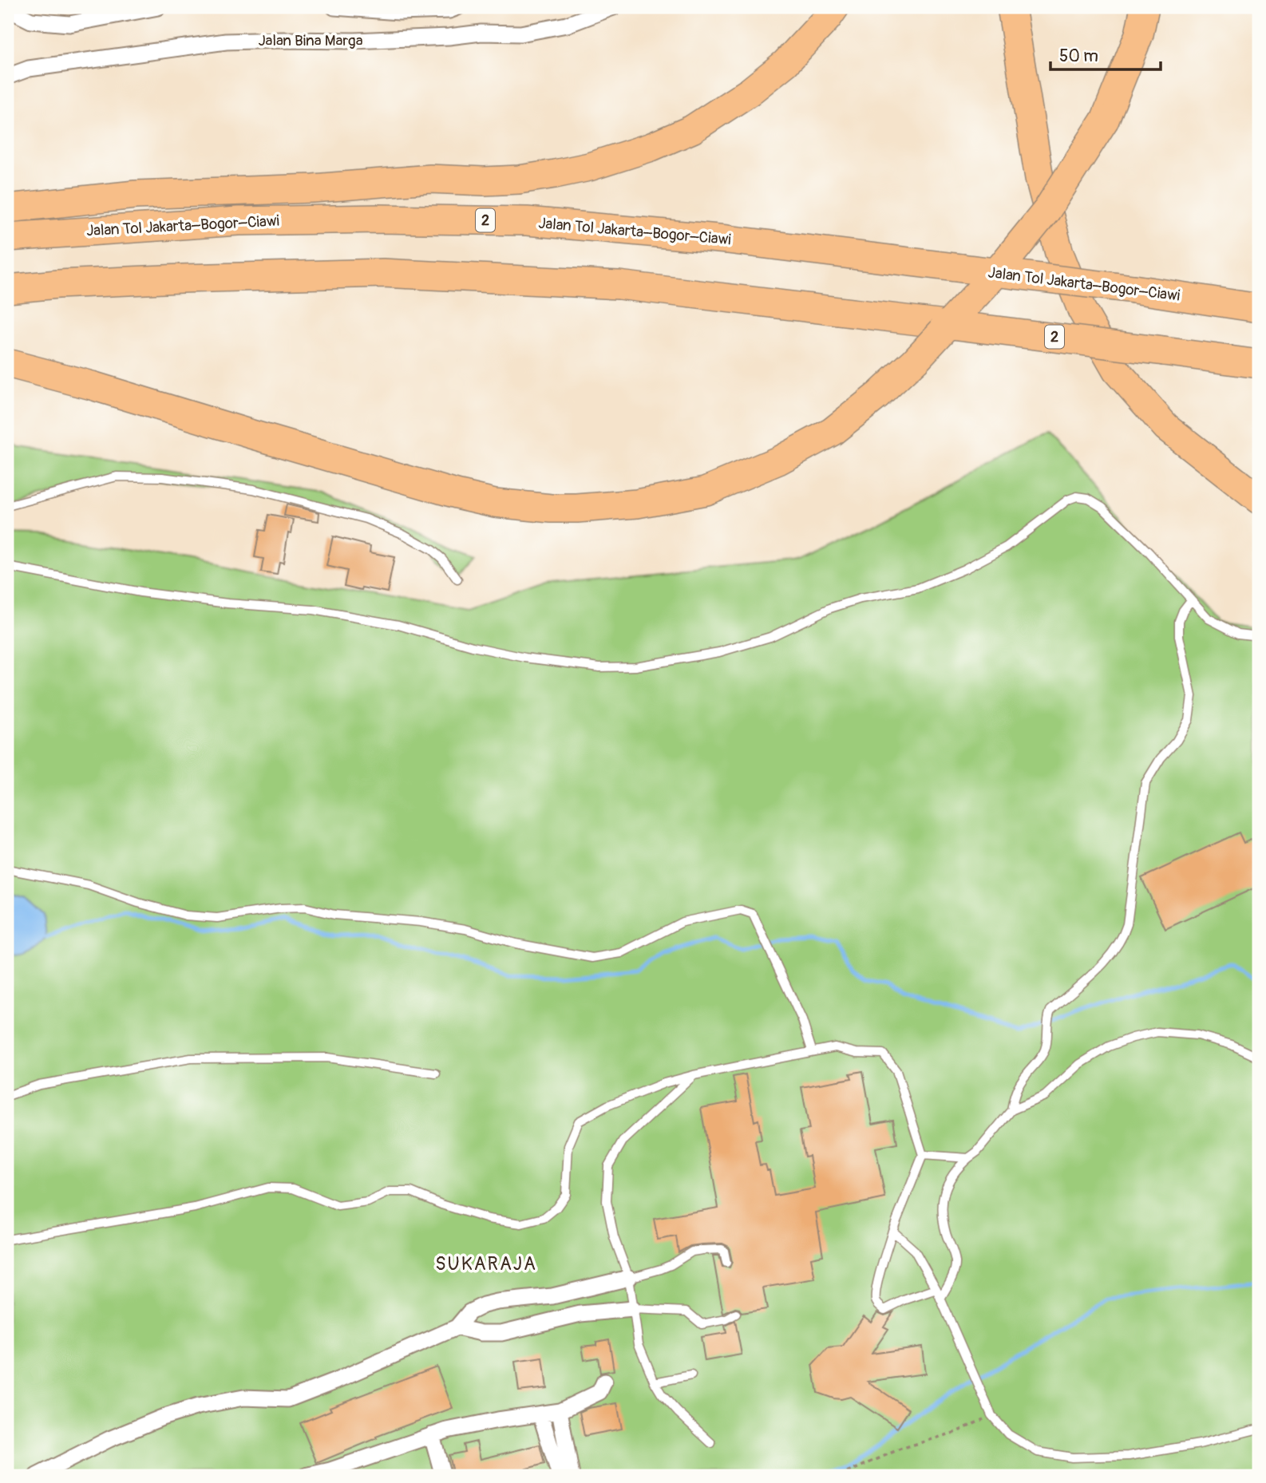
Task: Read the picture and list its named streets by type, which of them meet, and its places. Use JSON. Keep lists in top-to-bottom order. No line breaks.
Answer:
{"streets":{"highway":["2","Jalan Tol Jakarta–Bogor–Ciawi"],"street":["Jalan Bina Marga"]},"districts":["SUKARAJA"],"scale_bar":"50 m"}
